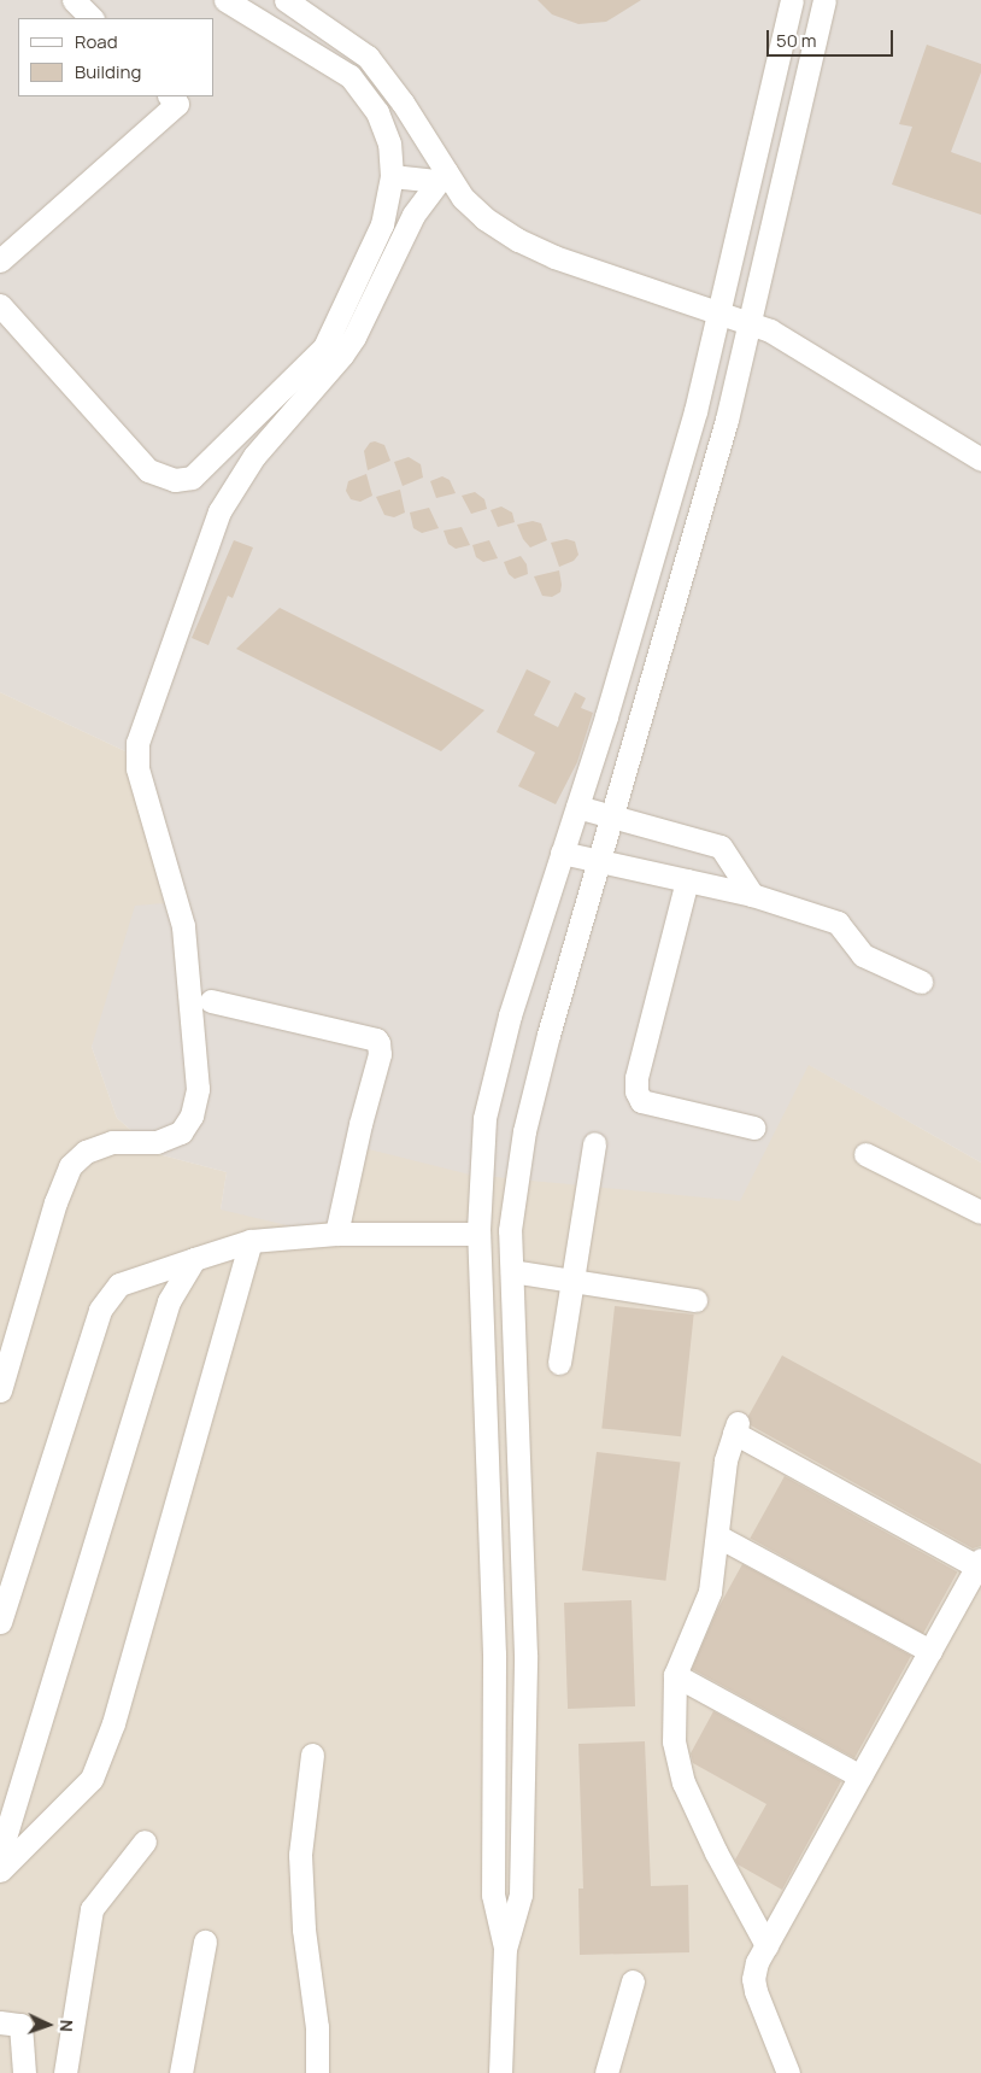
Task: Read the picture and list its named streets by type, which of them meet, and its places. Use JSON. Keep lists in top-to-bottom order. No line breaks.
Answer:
{"legend":["Road","Building"],"scale_bar":"50 m","north":"right"}
